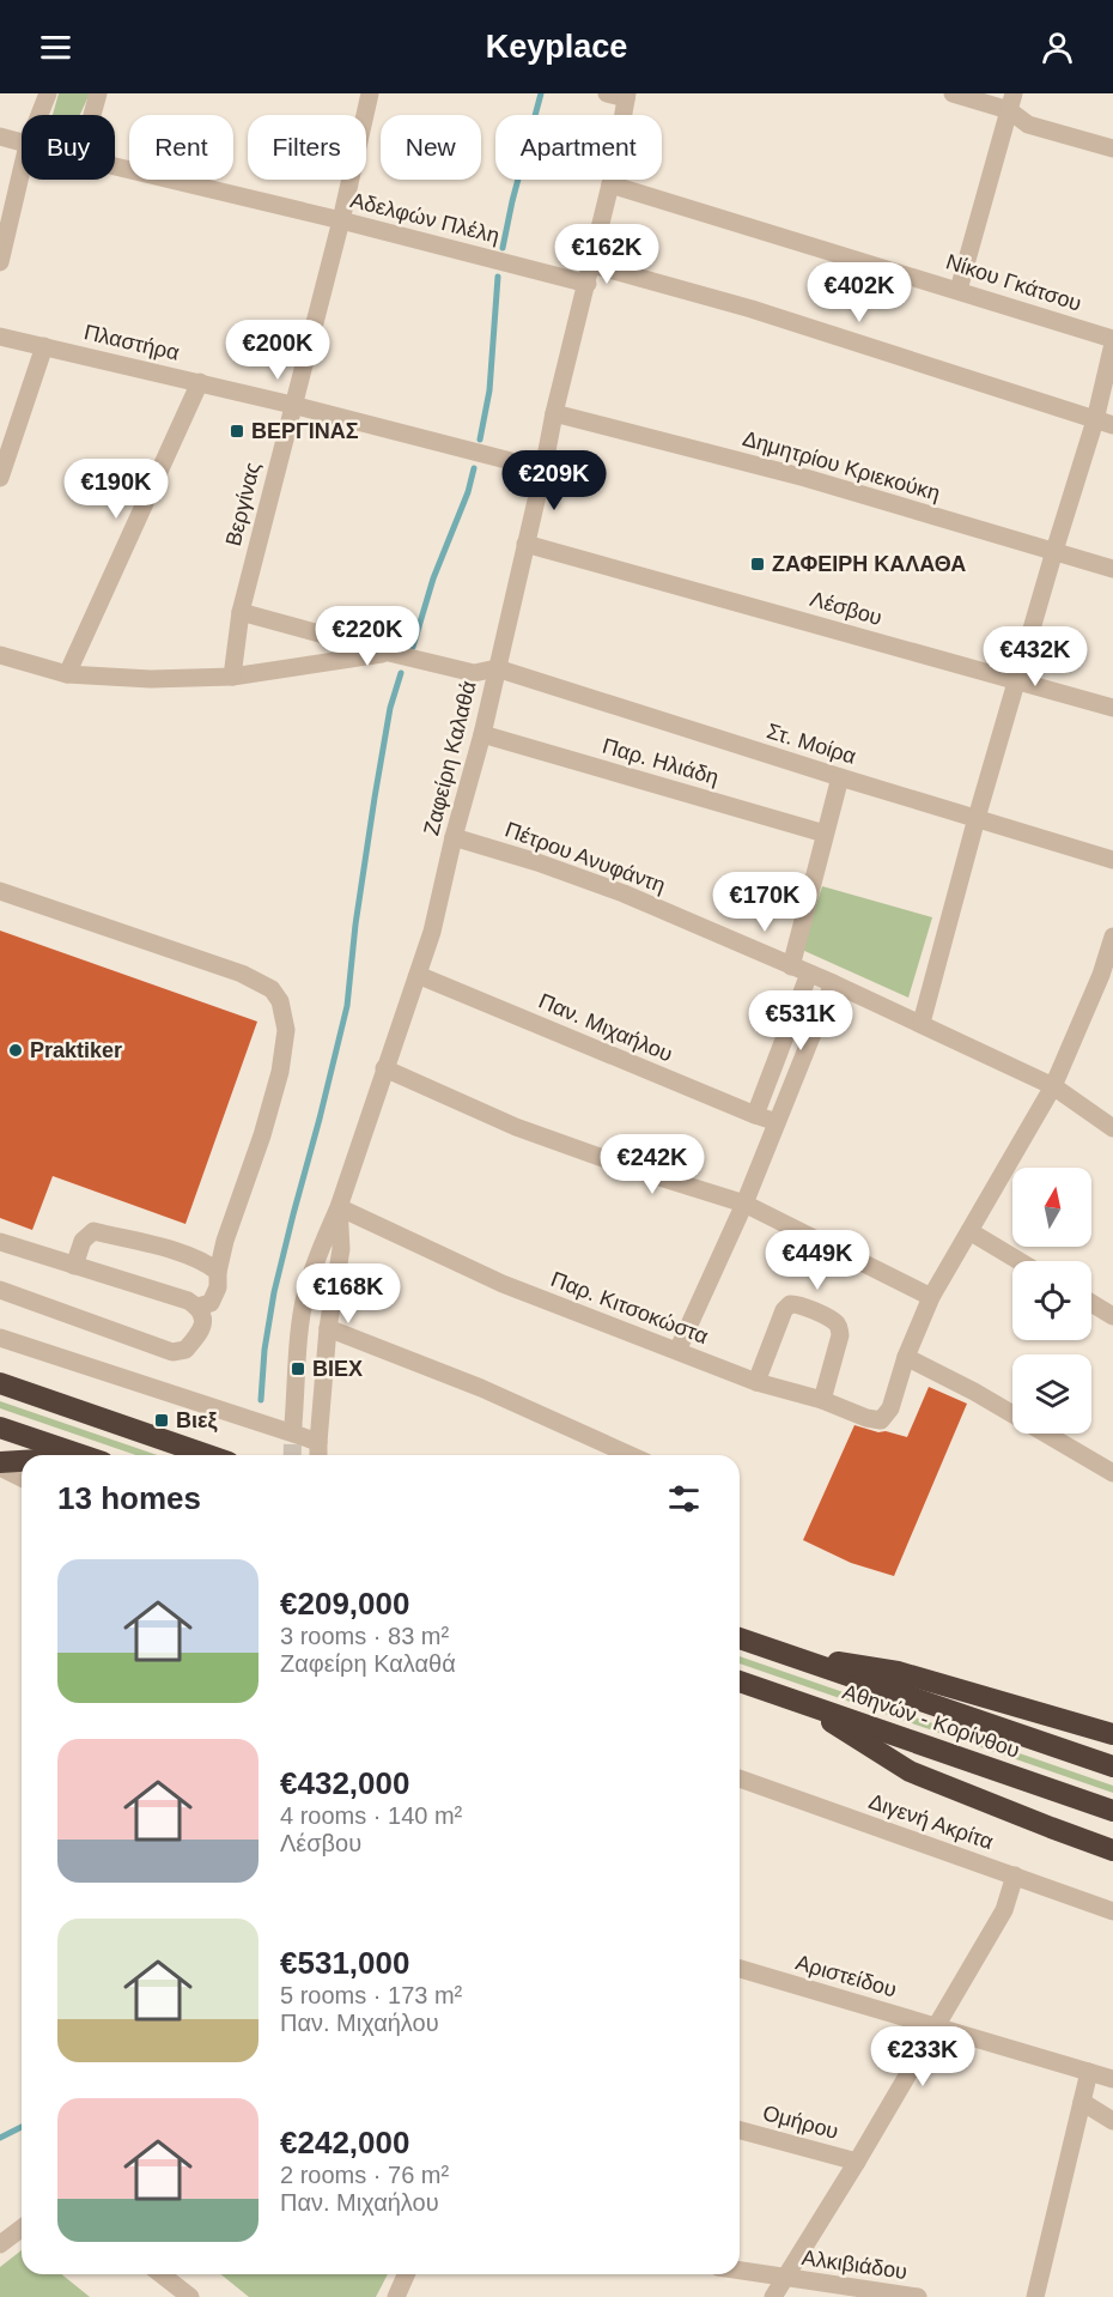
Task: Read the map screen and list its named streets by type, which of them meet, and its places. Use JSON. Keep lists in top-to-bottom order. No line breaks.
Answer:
{"streets":{"highway":["Αθηνών - Κορίνθου"],"street":["Αδελφών Πλέλη","Νίκου Γκάτσου","Πλαστήρα","Δημητρίου Κριεκούκη","Βεργίνας","Λέσβου","Στ. Μοίρα","Ζαφείρη Καλαθά","Παρ. Ηλιάδη","Πέτρου Ανυφάντη","Παν. Μιχαήλου","Παρ. Κιτσοκώστα","Διγενή Ακρίτα","Αριστείδου","Ομήρου","Αλκιβιάδου"]},"crossings":[["Αδελφών Πλέλη","Βεργίνας"],["Αδελφών Πλέλη","Ζαφείρη Καλαθά"],["Νίκου Γκάτσου","Ζαφείρη Καλαθά"],["Πλαστήρα","Βεργίνας"],["Πλαστήρα","Ζαφείρη Καλαθά"],["Δημητρίου Κριεκούκη","Ζαφείρη Καλαθά"],["Βεργίνας","Στ. Μοίρα"],["Λέσβου","Ζαφείρη Καλαθά"],["Στ. Μοίρα","Ζαφείρη Καλαθά"],["Ζαφείρη Καλαθά","Παρ. Ηλιάδη"],["Ζαφείρη Καλαθά","Πέτρου Ανυφάντη"],["Ζαφείρη Καλαθά","Παν. Μιχαήλου"],["Ζαφείρη Καλαθά","Παρ. Κιτσοκώστα"]],"places":{"transit":["ΒΕΡΓΙΝΑΣ","ΖΑΦΕΙΡΗ ΚΑΛΑΘΑ","ΒΙΕΧ","Βιεξ"],"other":["Praktiker"]},"north":"top","page":{"header":"Keyplace","chip":["Buy","Rent","Filters","New","Apartment"],"price":["€162K","€402K","€200K","€209K","€190K","€220K","€432K","€170K","€531K","€242K","€449K","€168K","€233K"],"heading":"13 homes","list":[{"name":"€209,000","note":"3 rooms · 83 m² · Ζαφείρη Καλαθά"},{"name":"€432,000","note":"4 rooms · 140 m² · Λέσβου"},{"name":"€531,000","note":"5 rooms · 173 m² · Παν. Μιχαήλου"},{"name":"€242,000","note":"2 rooms · 76 m² · Παν. Μιχαήλου"}]}}
